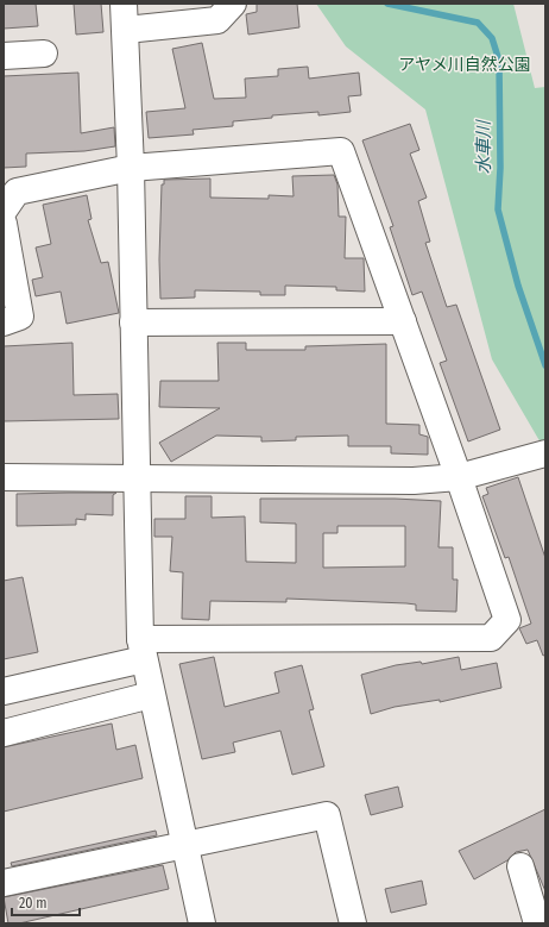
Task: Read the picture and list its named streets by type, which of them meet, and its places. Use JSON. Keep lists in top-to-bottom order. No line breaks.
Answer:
{"water":["水車川"],"parks":["アヤメ川自然公園"],"scale_bar":"20 m"}
